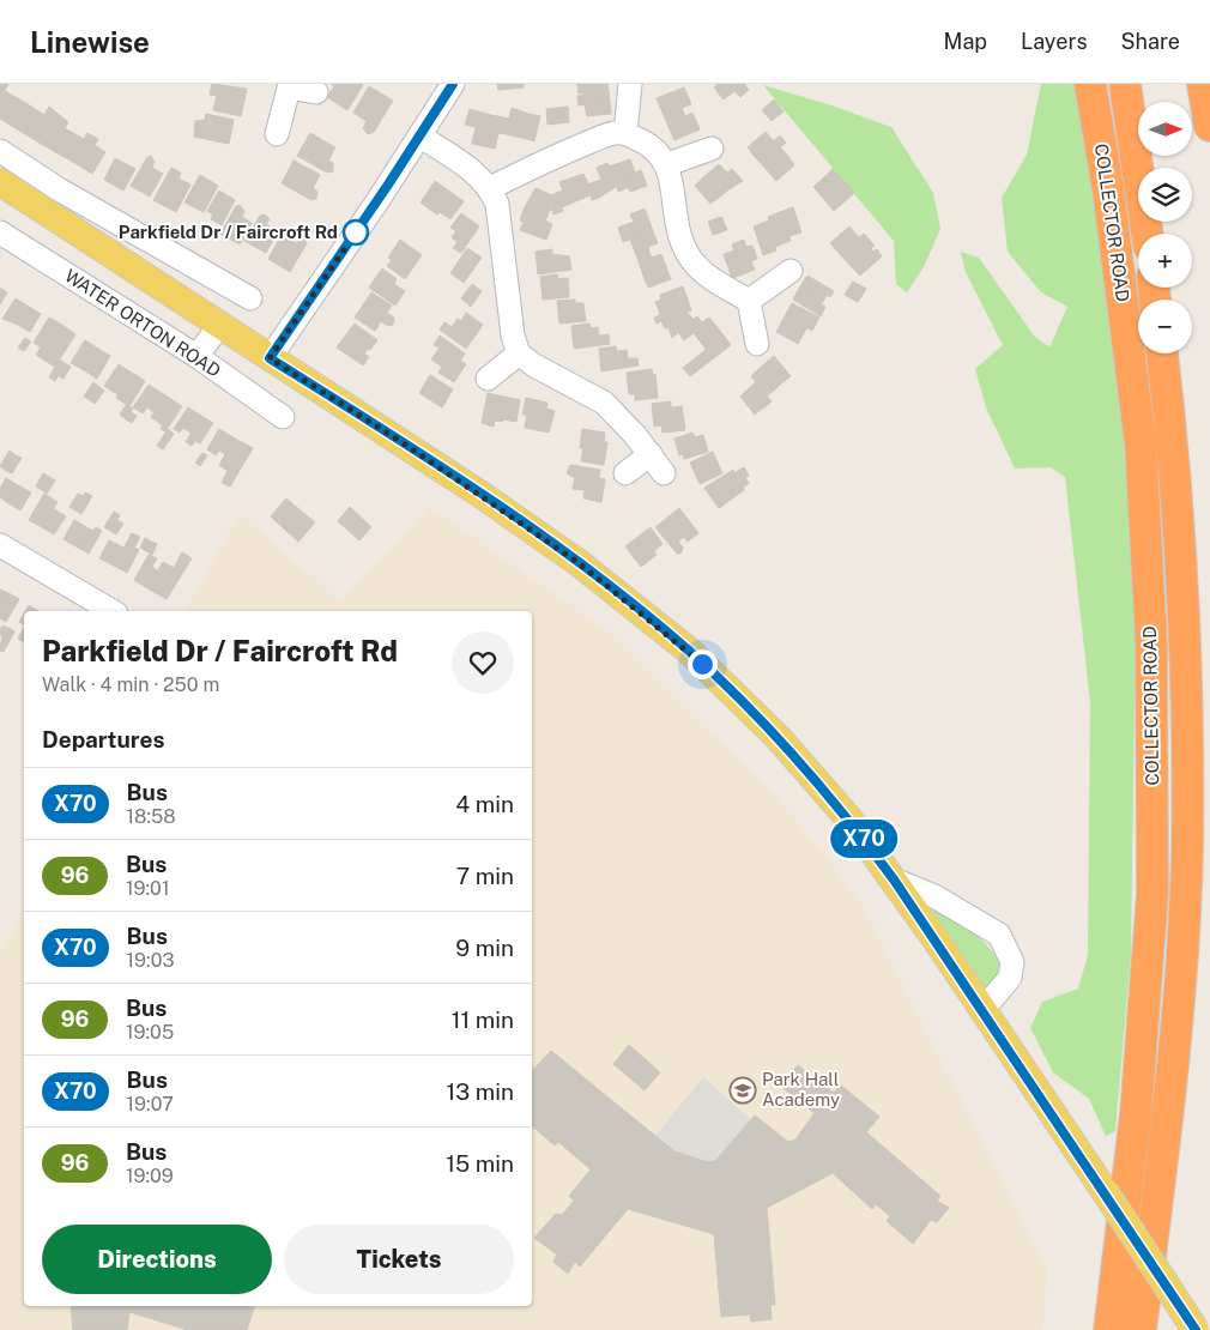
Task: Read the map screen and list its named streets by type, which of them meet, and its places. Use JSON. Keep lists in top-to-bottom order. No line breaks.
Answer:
{"streets":{"highway":["COLLECTOR ROAD"],"street":["WATER ORTON ROAD"]},"places":{"other":["Parkfield Dr / Faircroft Rd"],"school or university":["Park Hall Academy"]},"lines":["bus line X70"],"north":"right","page":{"header":"Linewise","nav":["Map","Layers","Share"],"on_map":"X70","map_buttons":["+","−"],"heading":[["Parkfield Dr / Faircroft Rd","Walk · 4 min · 250 m"],"Departures"],"list":[{"mark":"X70","name":"Bus","note":"18:58","value":"4 min"},{"mark":"96","name":"Bus","note":"19:01","value":"7 min"},{"mark":"X70","name":"Bus","note":"19:03","value":"9 min"},{"mark":"96","name":"Bus","note":"19:05","value":"11 min"},{"mark":"X70","name":"Bus","note":"19:07","value":"13 min"},{"mark":"96","name":"Bus","note":"19:09","value":"15 min"}],"buttons":["Directions","Tickets"]}}
